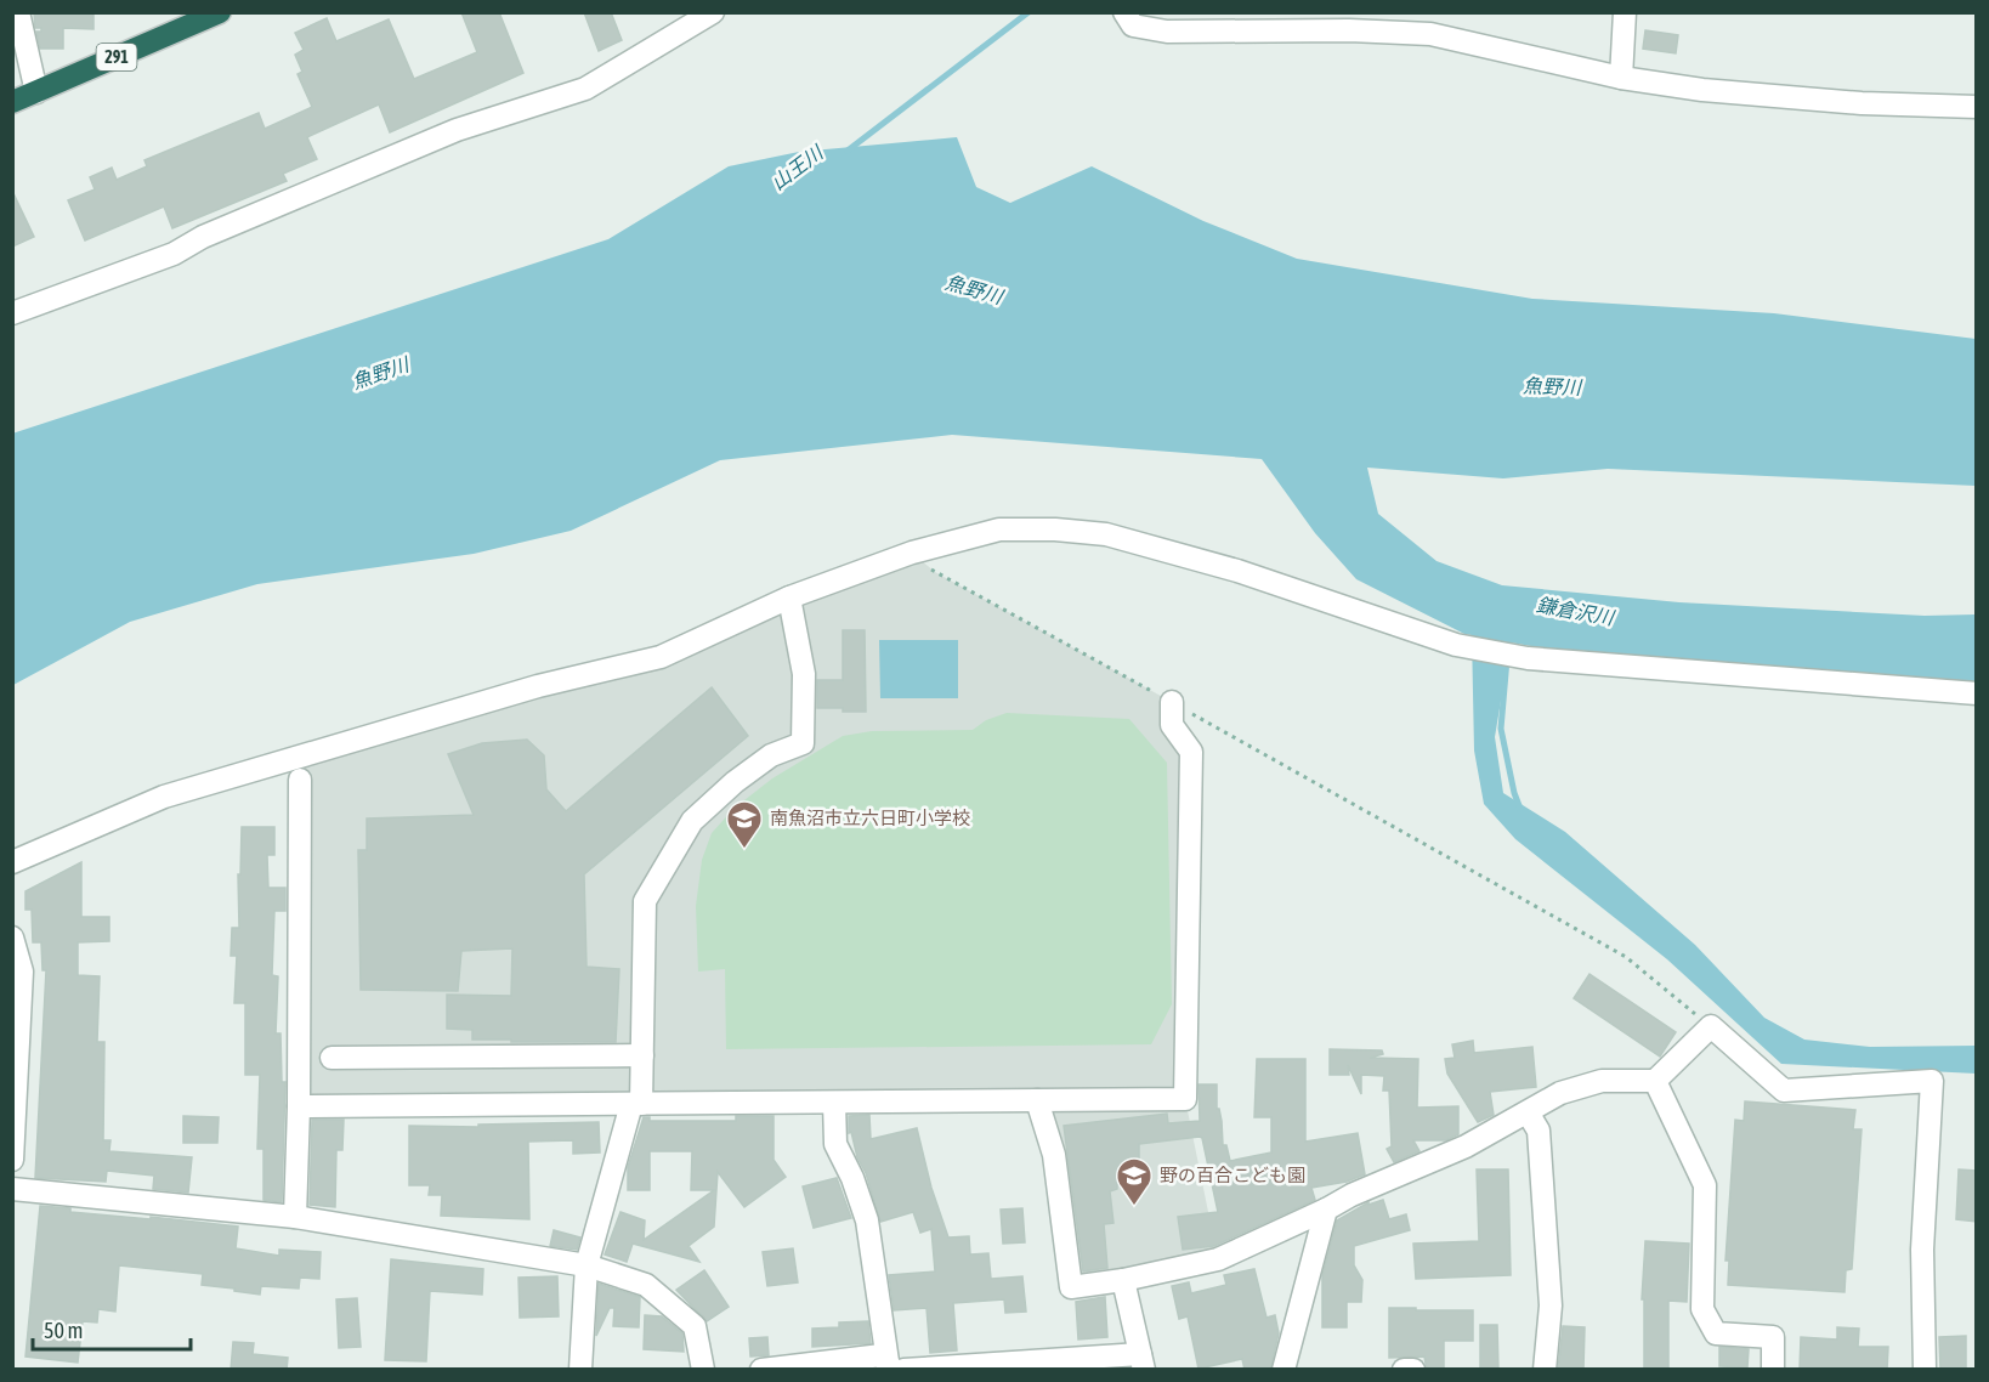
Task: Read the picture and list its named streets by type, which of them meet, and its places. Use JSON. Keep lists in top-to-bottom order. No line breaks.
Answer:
{"streets":{"highway":["291"]},"water":["山王川","魚野川","鎌倉沢川"],"places":{"school or university":["南魚沼市立六日町小学校","野の百合こども園"]},"scale_bar":"50 m"}
